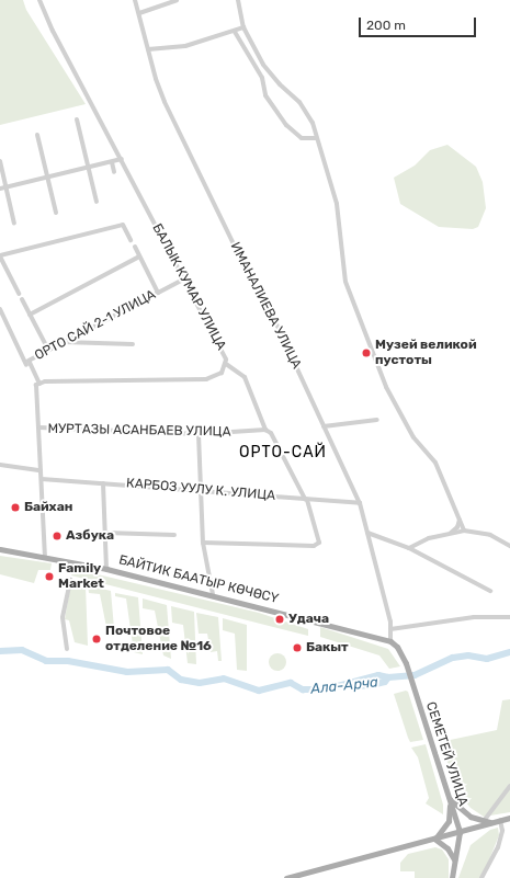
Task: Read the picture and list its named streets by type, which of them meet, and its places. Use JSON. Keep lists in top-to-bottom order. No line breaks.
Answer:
{"streets":{"main road":["БАЙТИК БААТЫР КӨЧӨСҮ","СЕМЕТЕЙ УЛИЦА"],"street":["БАЛЫК КУМАР УЛИЦА","ИМАНАЛИЕВА УЛИЦА","ОРТО САЙ 2-1 УЛИЦА","МУРТАЗЫ АСАНБАЕВ УЛИЦА","КАРБОЗ УУЛУ К. УЛИЦА"]},"crossings":[["БАЛЫК КУМАР УЛИЦА","ОРТО САЙ 2-1 УЛИЦА"],["ИМАНАЛИЕВА УЛИЦА","КАРБОЗ УУЛУ К. УЛИЦА"],["ИМАНАЛИЕВА УЛИЦА","БАЙТИК БААТЫР КӨЧӨСҮ"],["ИМАНАЛИЕВА УЛИЦА","СЕМЕТЕЙ УЛИЦА"],["БАЙТИК БААТЫР КӨЧӨСҮ","СЕМЕТЕЙ УЛИЦА"]],"districts":["ОРТО-САЙ"],"water":["Ала-Арча"],"places":["Музей великой пустоты","Байхан","Азбука","Family Market","Удача","Почтовое отделение №16","Бакыт"],"scale_bar":"200 m"}
